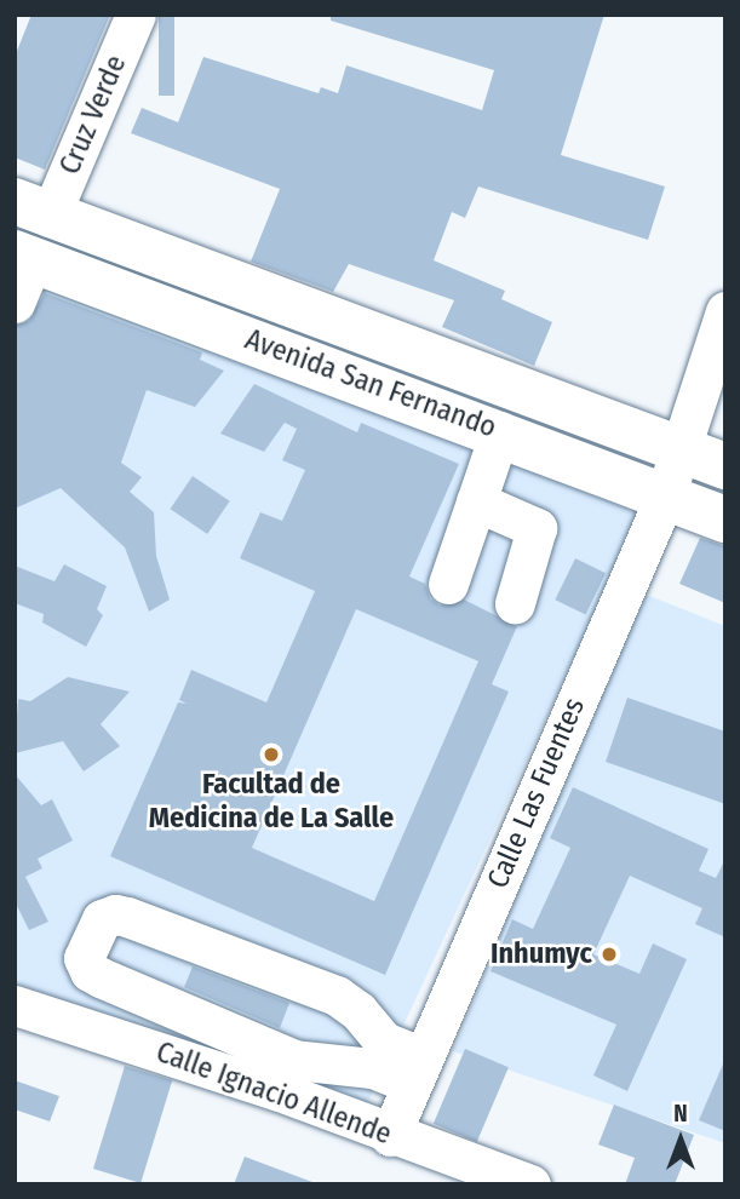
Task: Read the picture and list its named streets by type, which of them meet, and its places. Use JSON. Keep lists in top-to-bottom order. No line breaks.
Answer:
{"streets":{"main road":["Avenida San Fernando"],"street":["Cruz Verde","Calle Las Fuentes","Calle Ignacio Allende"]},"crossings":[["Cruz Verde","Avenida San Fernando"],["Avenida San Fernando","Calle Las Fuentes"],["Calle Las Fuentes","Calle Ignacio Allende"]],"places":["Facultad de Medicina de La Salle","Inhumyc"],"north":"top"}
